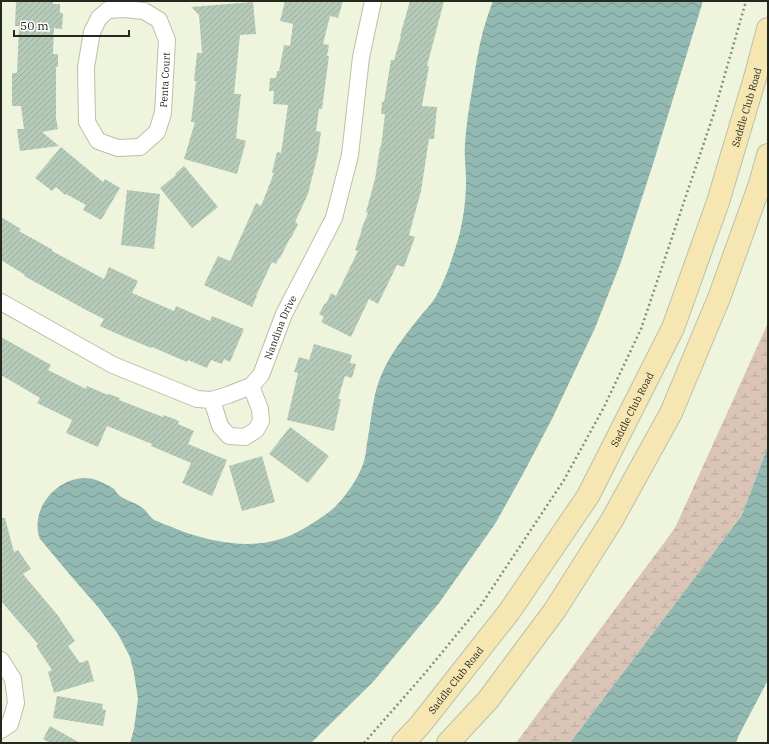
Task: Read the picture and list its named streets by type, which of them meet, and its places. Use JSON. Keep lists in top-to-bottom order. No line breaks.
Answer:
{"streets":{"street":["Penta Court","Saddle Club Road","Nandina Drive"]},"scale_bar":"50 m"}
